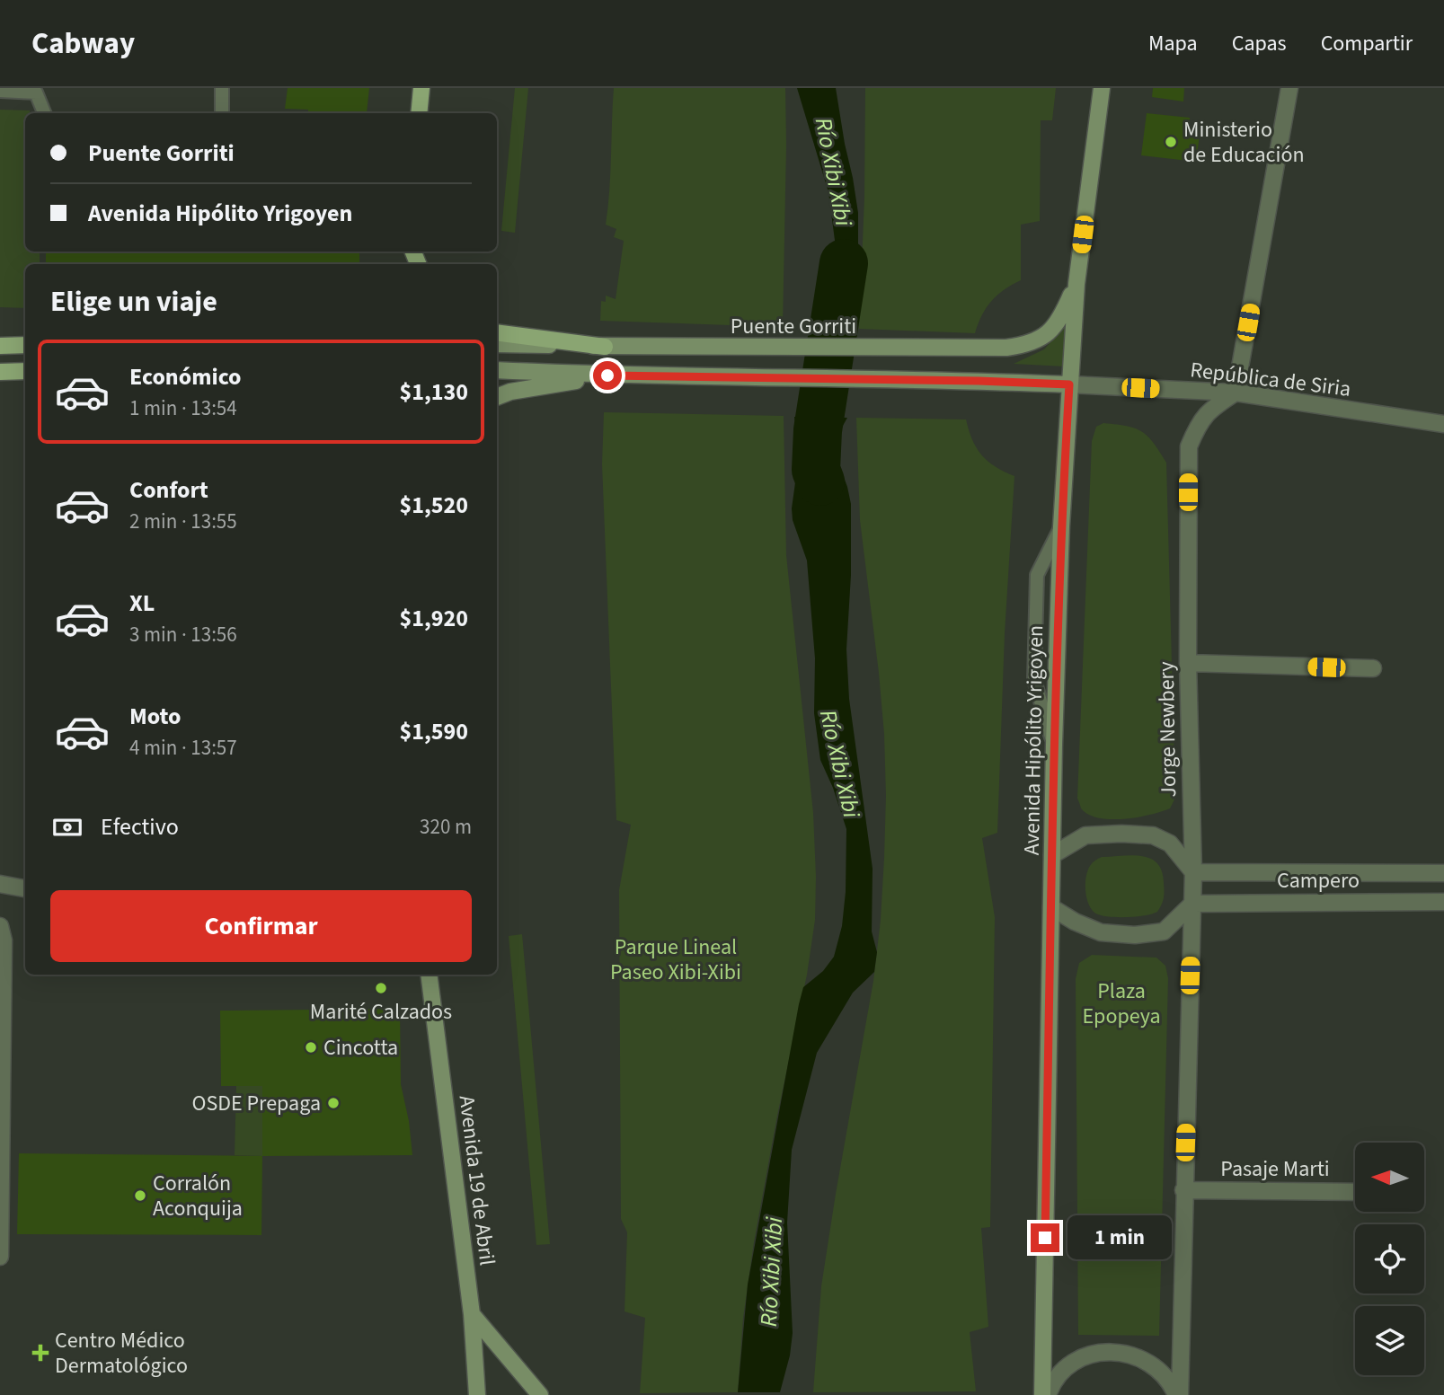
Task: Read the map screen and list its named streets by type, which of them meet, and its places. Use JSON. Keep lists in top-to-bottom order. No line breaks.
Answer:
{"streets":{"main road":["Puente Gorriti","República de Siria","Avenida Hipólito Yrigoyen","Avenida 19 de Abril"],"street":["Jorge Newbery","Campero","Pasaje Marti"]},"crossings":[["Puente Gorriti","Avenida Hipólito Yrigoyen"],["República de Siria","Jorge Newbery"],["República de Siria","Avenida Hipólito Yrigoyen"],["Jorge Newbery","Avenida Hipólito Yrigoyen"],["Jorge Newbery","Campero"],["Jorge Newbery","Pasaje Marti"],["Avenida Hipólito Yrigoyen","Campero"]],"water":["Río Xibi Xibi"],"parks":["Parque Lineal Paseo Xibi-Xibi","Plaza Epopeya"],"places":{"other":["Ministerio de Educación","Marité Calzados","Cincotta","OSDE Prepaga","Corralón Aconquija"],"health":["Centro Médico Dermatológico"]},"north":"left","page":{"header":"Cabway","nav":["Mapa","Capas","Compartir"],"banner":["Puente Gorriti","Avenida Hipólito Yrigoyen"],"heading":"Elige un viaje","list":[{"name":"Económico","note":"1 min · 13:54","value":"$1,130"},{"name":"Confort","note":"2 min · 13:55","value":"$1,520"},{"name":"XL","note":"3 min · 13:56","value":"$1,920"},{"name":"Moto","note":"4 min · 13:57","value":"$1,590"}],"pay":["Efectivo","320 m"],"buttons":"Confirmar","bubble":"1 min"}}
